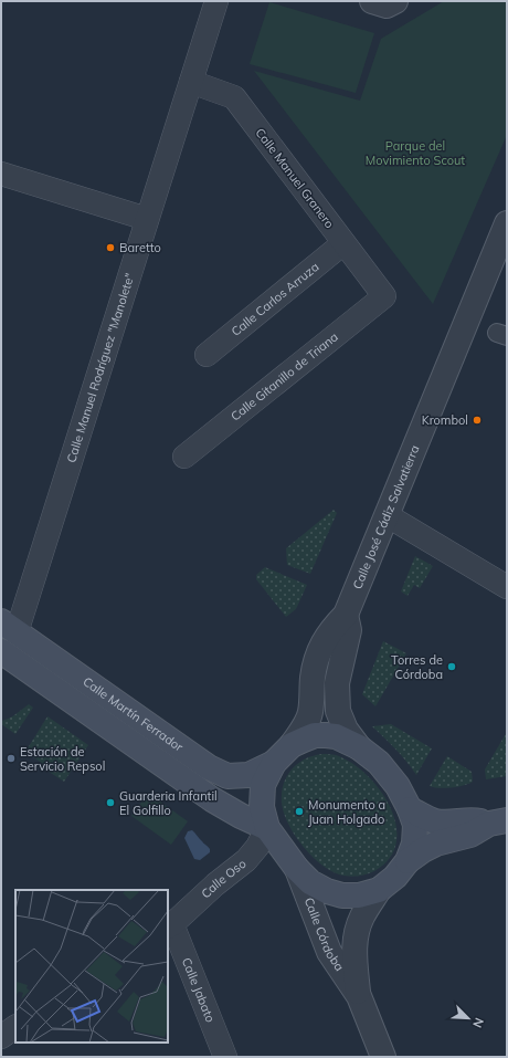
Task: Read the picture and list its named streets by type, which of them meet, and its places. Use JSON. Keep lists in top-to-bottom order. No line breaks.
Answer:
{"streets":{"main road":["Calle Martín Ferrador"],"street":["Calle Manuel Granero","Calle Carlos Arruza","Calle Manuel Rodríguez \"Manolete\"","Calle Gitanillo de Triana","Calle José Cádiz Salvatierra","Calle Oso","Calle Córdoba","Calle Jabato"]},"crossings":[["Calle Manuel Granero","Calle Carlos Arruza"],["Calle Manuel Granero","Calle Manuel Rodríguez \"Manolete\""],["Calle Manuel Granero","Calle Gitanillo de Triana"],["Calle Manuel Rodríguez \"Manolete\"","Calle Martín Ferrador"],["Calle José Cádiz Salvatierra","Calle Martín Ferrador"],["Calle José Cádiz Salvatierra","Calle Oso"],["Calle José Cádiz Salvatierra","Calle Córdoba"],["Calle Martín Ferrador","Calle Oso"],["Calle Martín Ferrador","Calle Córdoba"],["Calle Oso","Calle Córdoba"],["Calle Oso","Calle Jabato"]],"parks":["Parque del Movimiento Scout"],"places":["Baretto","Krombol","Torres de Córdoba","Estación de Servicio Repsol","Guarderia Infantil El Golfillo","Monumento a Juan Holgado"],"north":"bottom right"}
